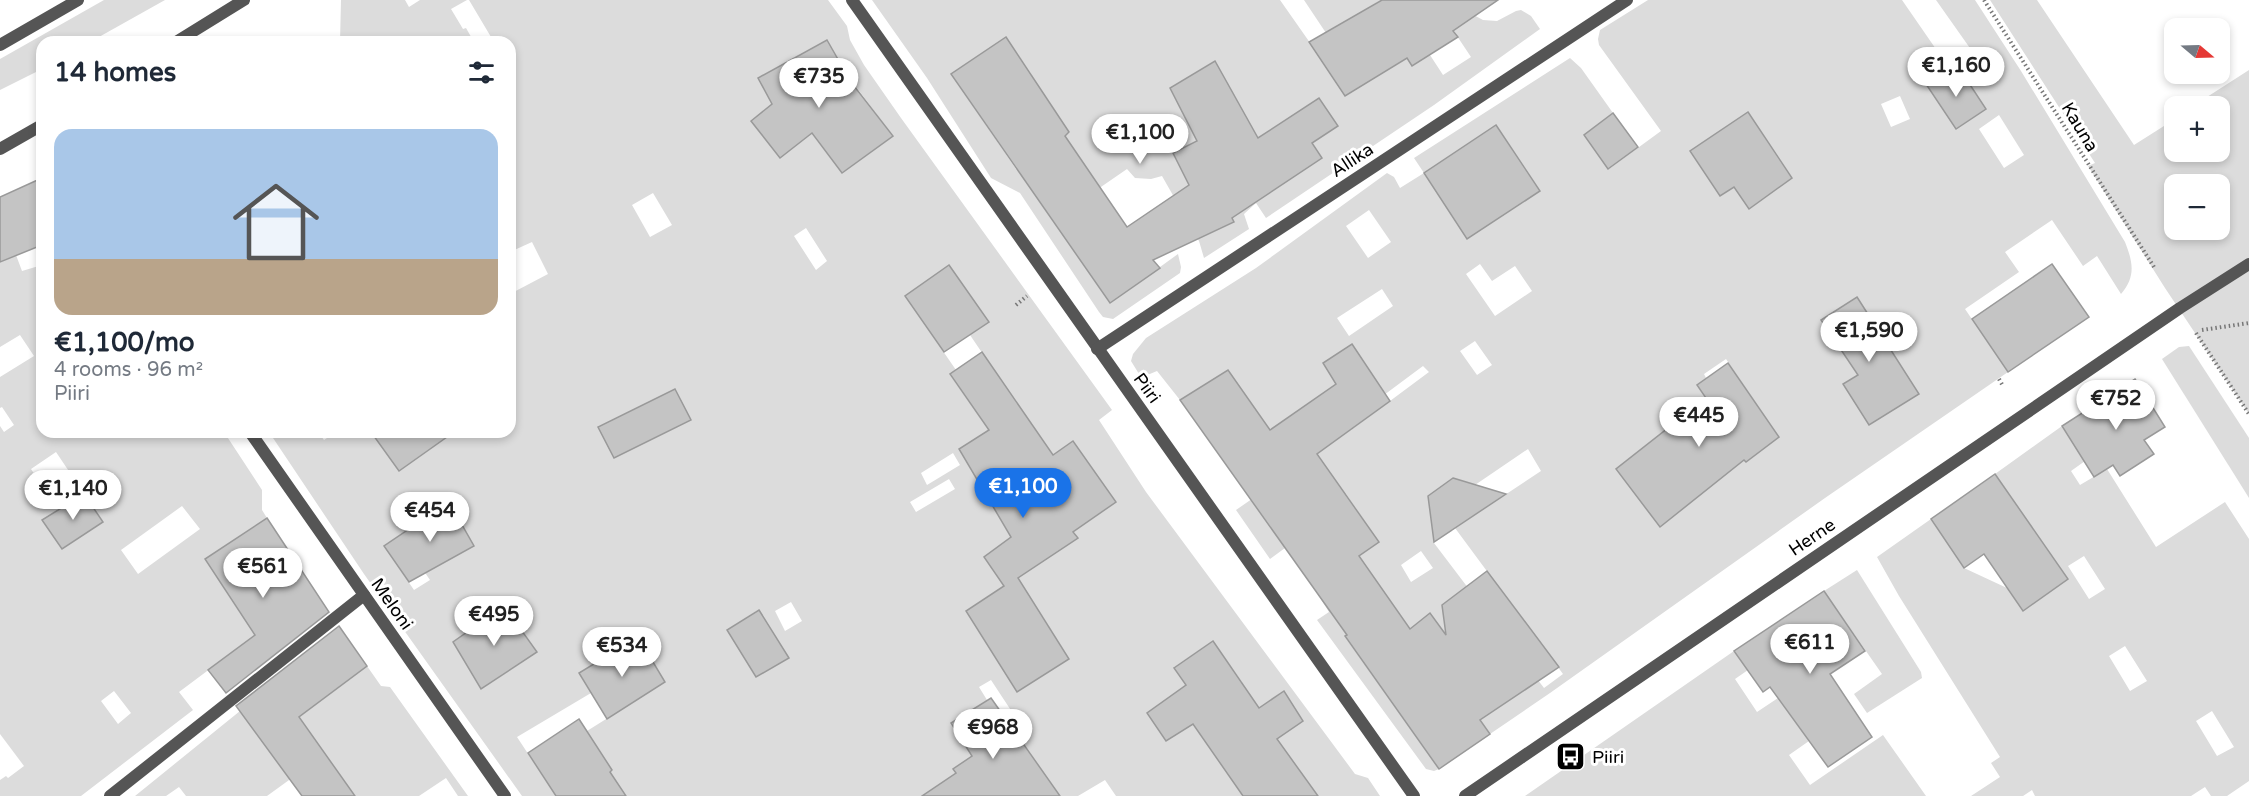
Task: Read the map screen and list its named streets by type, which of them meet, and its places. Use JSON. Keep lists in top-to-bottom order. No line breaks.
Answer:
{"streets":{"street":["Allika","Piiri","Herne","Meloni"],"path":["Kauna"]},"crossings":[["Allika","Piiri"]],"places":{"bus stop":["Piiri"]},"north":"right","page":{"map_buttons":["+","−"],"heading":"14 homes","price":["€1,160","€735","€1,100","€1,590","€752","€445","€1,100","€1,140","€454","€561","€495","€611","€534","€968"],"list":[{"name":"€1,100/mo","note":"4 rooms · 96 m² · Piiri"}]}}
